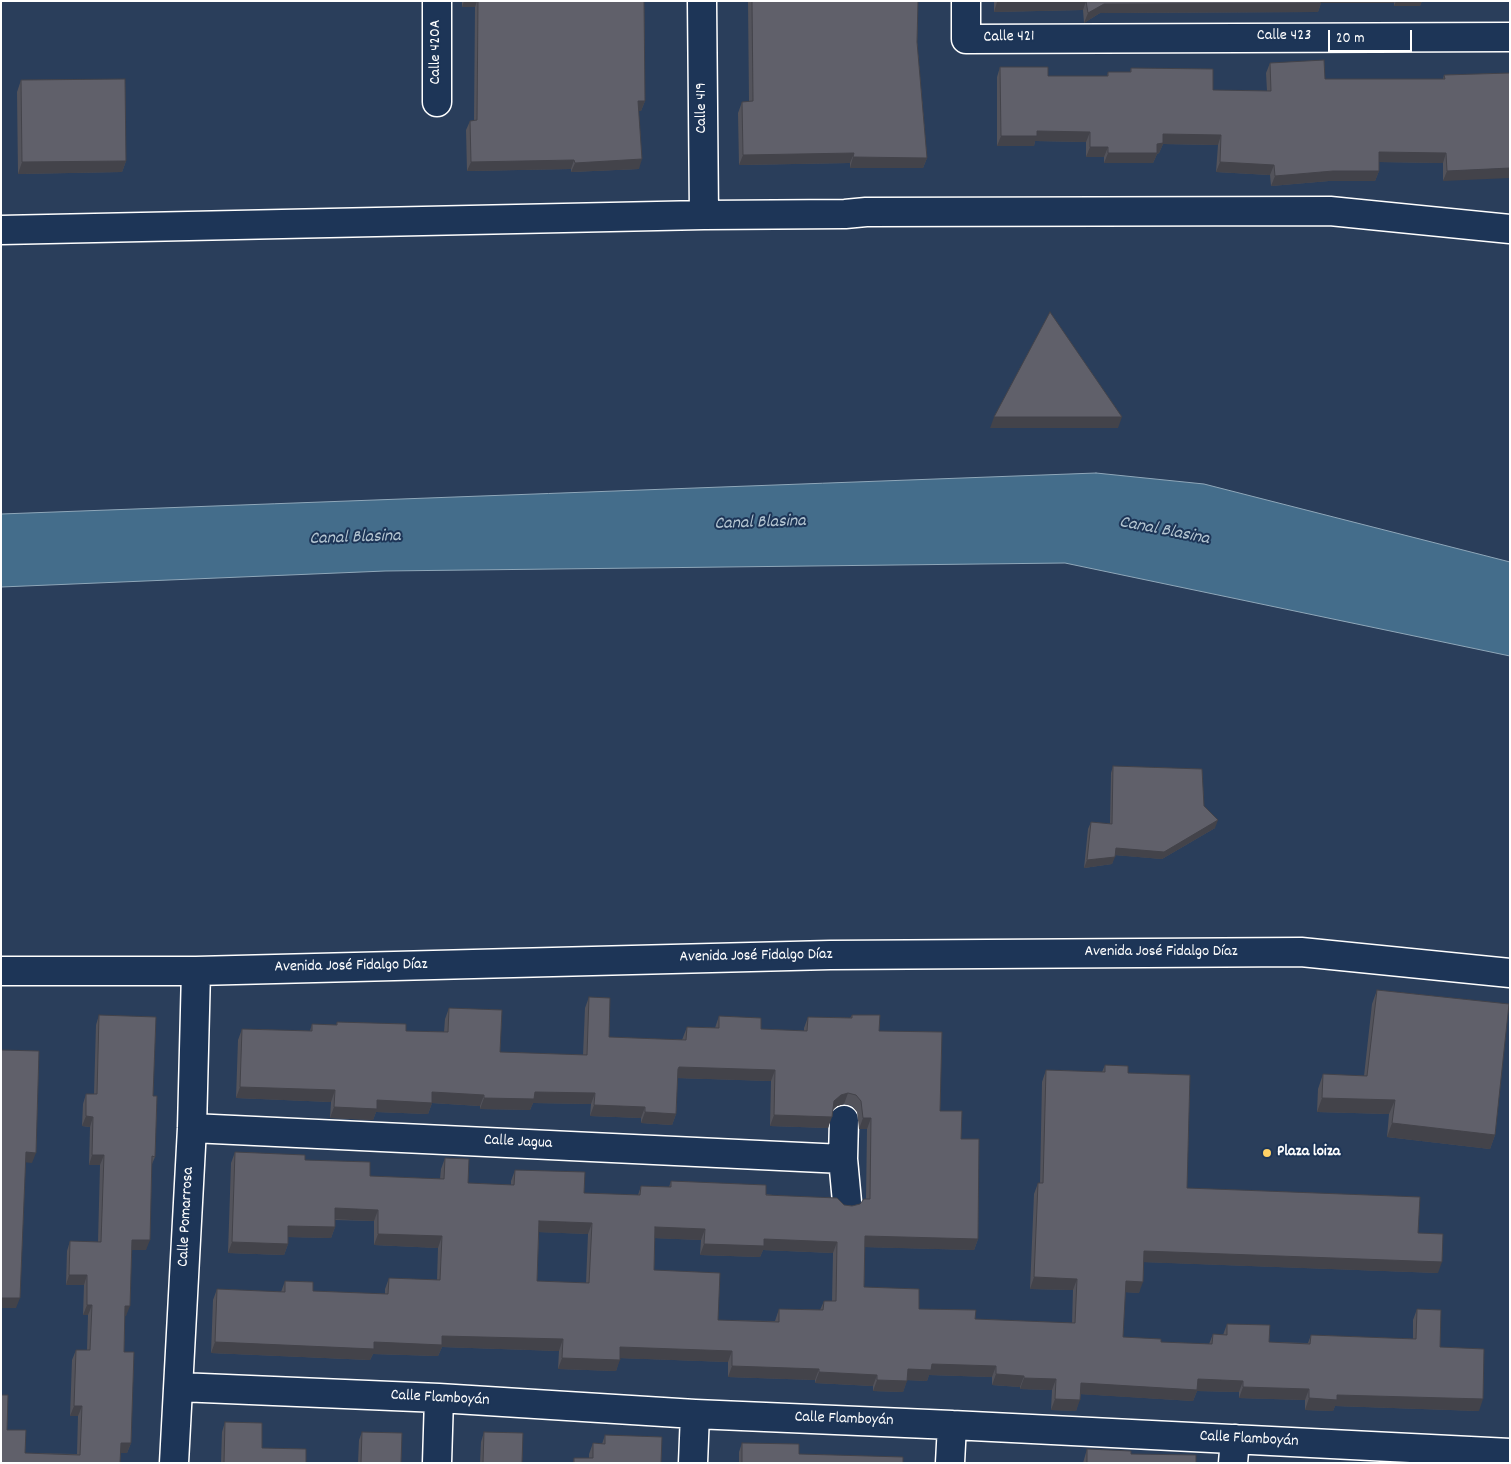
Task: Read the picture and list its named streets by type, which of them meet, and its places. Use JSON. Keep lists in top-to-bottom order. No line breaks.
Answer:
{"streets":{"street":["Calle 423","Calle 421","Calle 420A","Calle 419","Avenida José Fidalgo Díaz","Calle Jagua","Calle Pomarrosa","Calle Flamboyán"]},"crossings":[["Calle 423","Calle 421"],["Avenida José Fidalgo Díaz","Calle Pomarrosa"],["Calle Jagua","Calle Pomarrosa"],["Calle Pomarrosa","Calle Flamboyán"]],"water":["Canal Blasina"],"places":["Plaza loiza"],"scale_bar":"20 m"}
